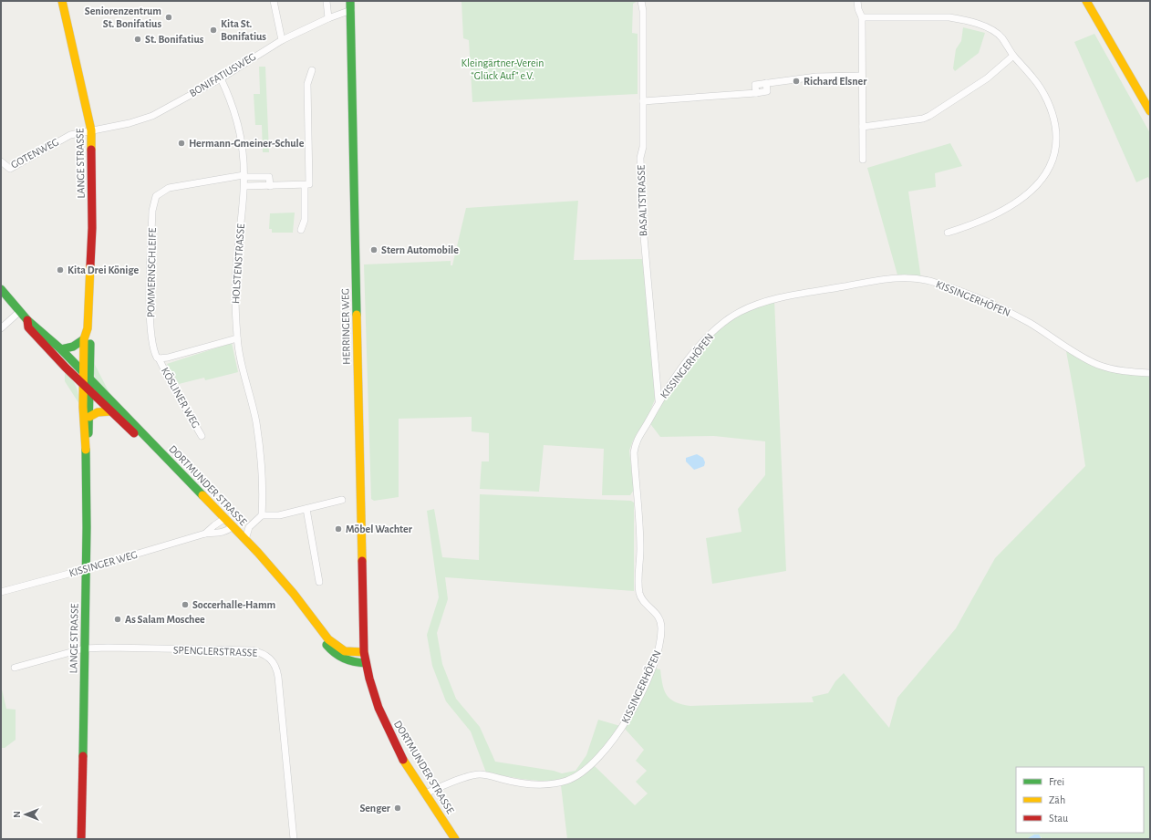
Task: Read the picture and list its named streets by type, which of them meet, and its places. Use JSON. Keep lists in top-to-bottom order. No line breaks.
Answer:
{"streets":{"main road":["LANGE STRASSE","HERRINGER WEG","DORTMUNDER STRASSE"],"street":["BONIFATIUSWEG","GOTENWEG","BASALTSTRASSE","HOLSTENSTRASSE","POMMERNSCHLEIFE","KISSINGERHÖFEN","KÖSLINER WEG","KISSINGER WEG","SPENGLERSTRASSE"]},"crossings":[["BONIFATIUSWEG","GOTENWEG"],["BONIFATIUSWEG","LANGE STRASSE"],["BONIFATIUSWEG","HOLSTENSTRASSE"],["BONIFATIUSWEG","HERRINGER WEG"],["GOTENWEG","LANGE STRASSE"],["LANGE STRASSE","DORTMUNDER STRASSE"],["LANGE STRASSE","KISSINGER WEG"],["LANGE STRASSE","SPENGLERSTRASSE"],["BASALTSTRASSE","KISSINGERHÖFEN"],["HOLSTENSTRASSE","POMMERNSCHLEIFE"],["HOLSTENSTRASSE","KISSINGER WEG"],["POMMERNSCHLEIFE","KÖSLINER WEG"],["KISSINGERHÖFEN","DORTMUNDER STRASSE"],["HERRINGER WEG","DORTMUNDER STRASSE"],["DORTMUNDER STRASSE","KISSINGER WEG"]],"parks":["Kleingärtner-Verein “Glück Auf” e.V."],"places":["Seniorenzentrum St. Bonifatius","Kita St. Bonifatius","St. Bonifatius","Richard Elsner","Hermann-Gmeiner-Schule","Stern Automobile","Kita Drei Könige","Möbel Wachter","Soccerhalle-Hamm","As Salam Moschee","Senger"],"legend":["Frei","Zäh","Stau"],"north":"left"}
